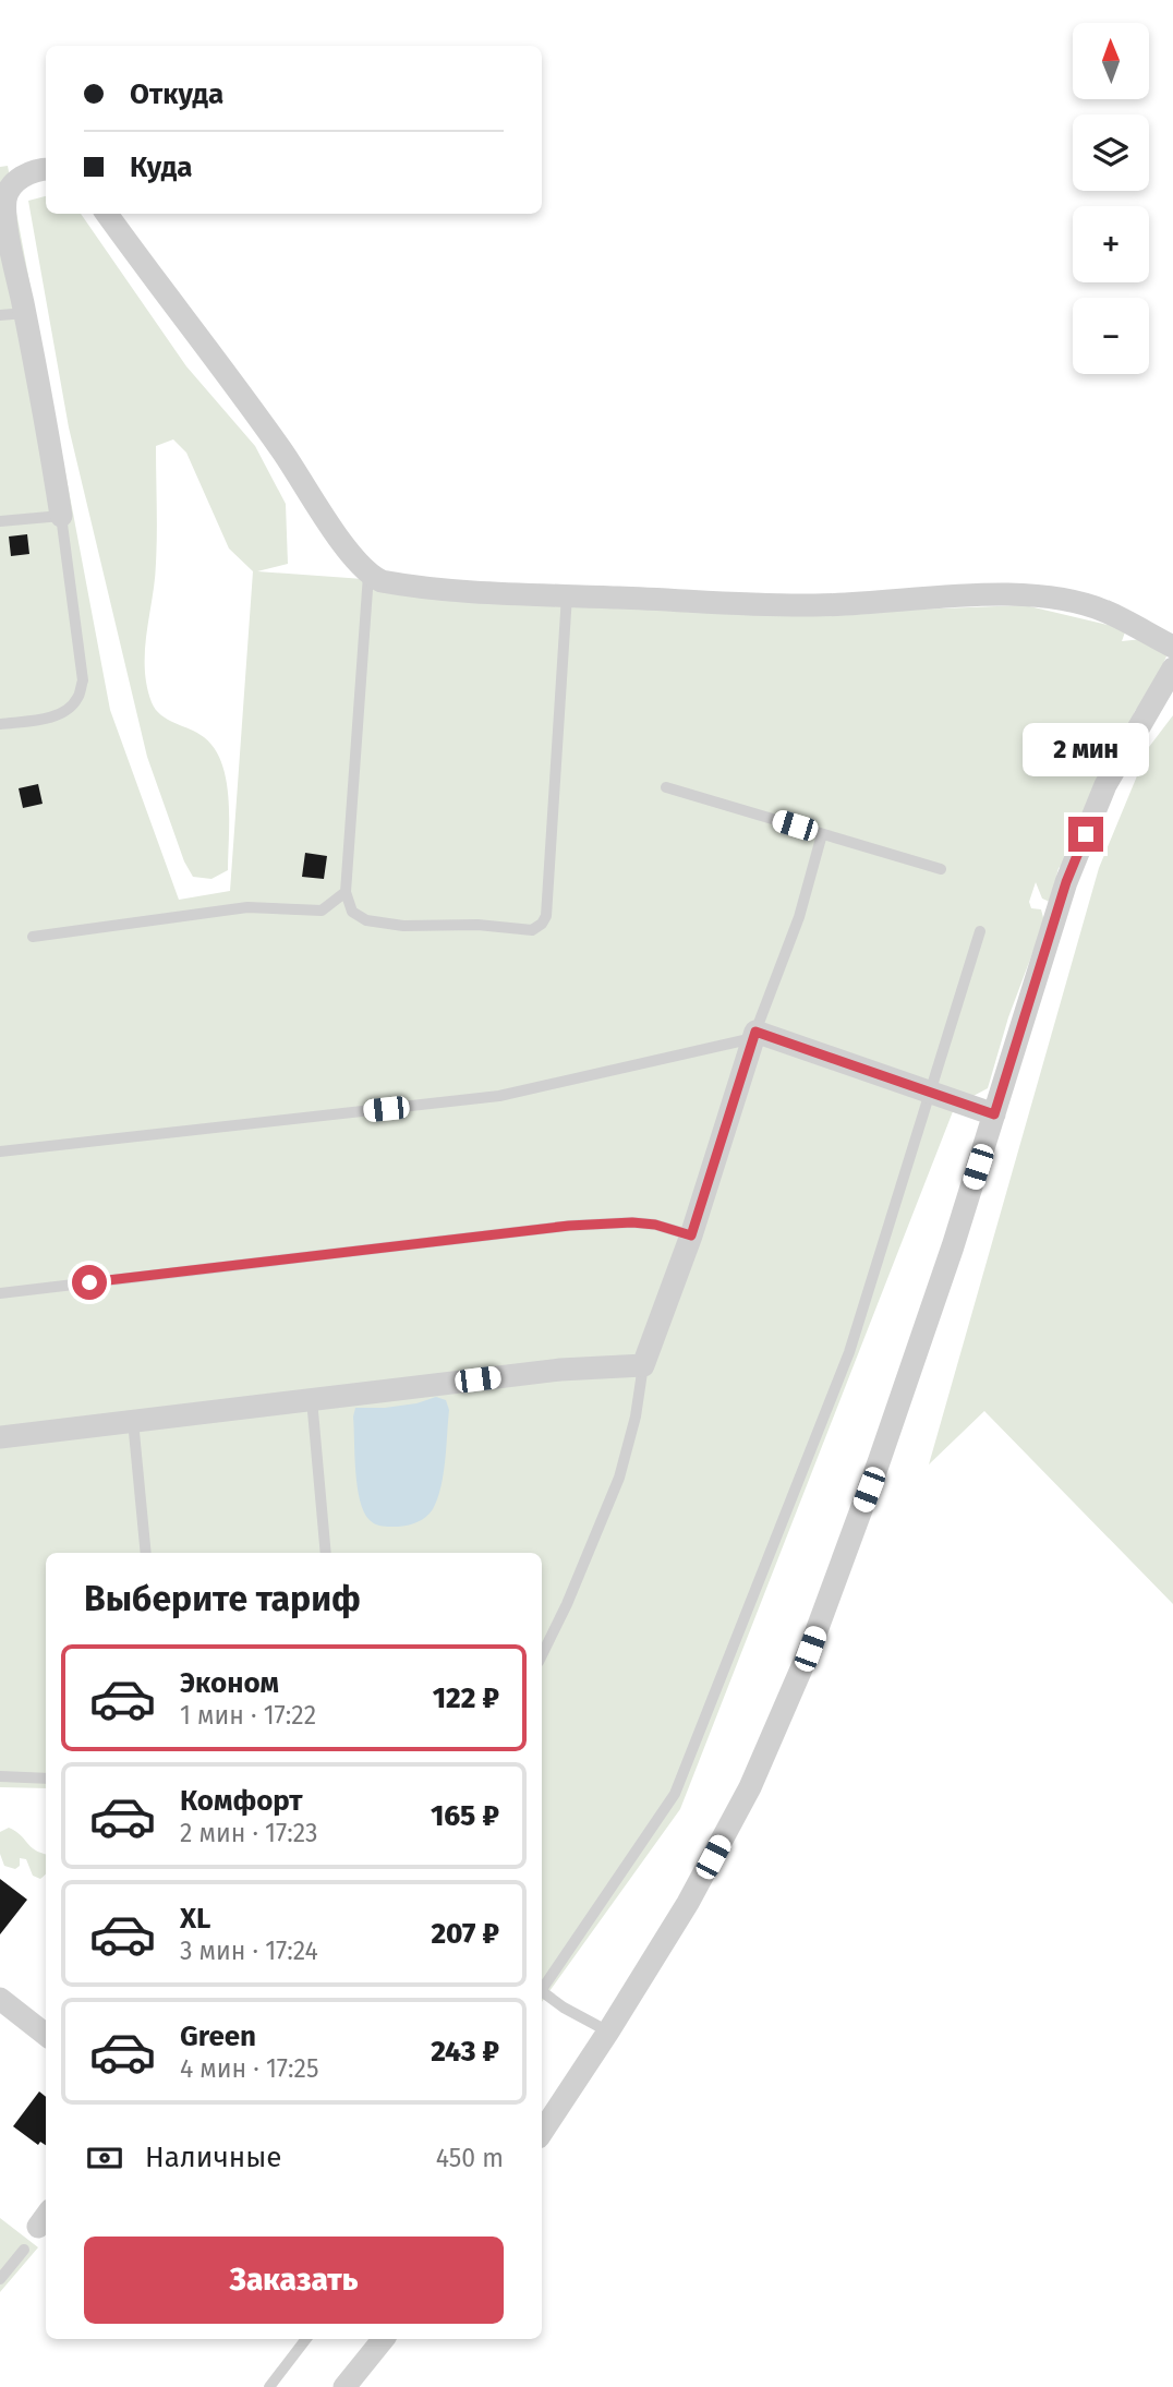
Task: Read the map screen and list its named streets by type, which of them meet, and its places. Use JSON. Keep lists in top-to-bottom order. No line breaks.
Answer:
{"north":"top","page":{"map_buttons":["+","−"],"banner":["Откуда","Куда"],"bubble":"2 мин","heading":"Выберите тариф","list":[{"name":"Эконом","note":"1 мин · 17:22","value":"122 ₽"},{"name":"Комфорт","note":"2 мин · 17:23","value":"165 ₽"},{"name":"XL","note":"3 мин · 17:24","value":"207 ₽"},{"name":"Green","note":"4 мин · 17:25","value":"243 ₽"}],"pay":["Наличные","450 m"],"buttons":"Заказать"}}
